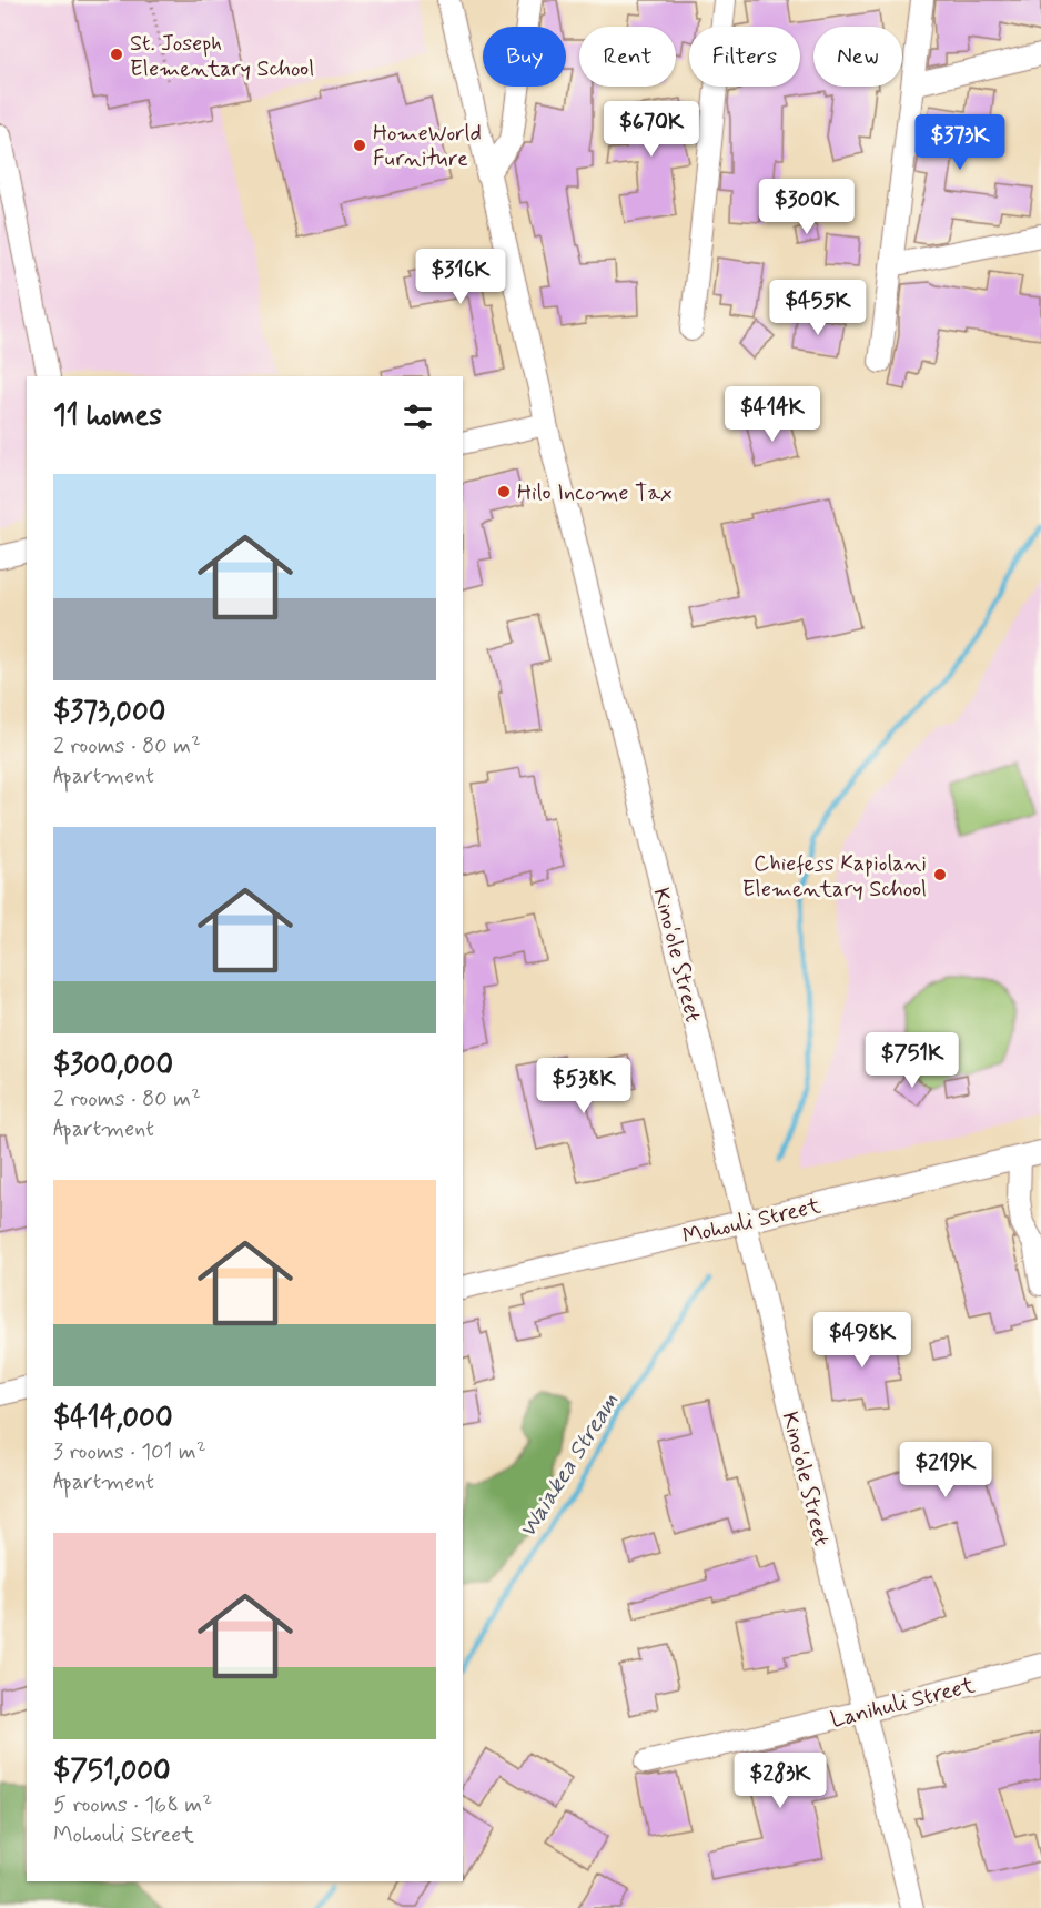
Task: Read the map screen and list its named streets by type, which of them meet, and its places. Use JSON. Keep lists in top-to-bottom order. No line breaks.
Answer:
{"streets":{"street":["Kinoʻole Street","Mohouli Street","Lanihuli Street"]},"crossings":[["Kinoʻole Street","Mohouli Street"],["Kinoʻole Street","Lanihuli Street"]],"water":["Waiakea Stream"],"places":["St. Joseph Elementary School","HomeWorld Furniture","Hilo Income Tax","Chiefess Kapiolani Elementary School"],"page":{"chip":["Buy","Rent","Filters","New"],"price":["$670K","$373K","$300K","$316K","$455K","$414K","$751K","$538K","$498K","$219K","$283K"],"heading":"11 homes","list":[{"name":"$373,000","note":"2 rooms · 80 m² · Apartment"},{"name":"$300,000","note":"2 rooms · 80 m² · Apartment"},{"name":"$414,000","note":"3 rooms · 101 m² · Apartment"},{"name":"$751,000","note":"5 rooms · 168 m² · Mohouli Street"}]}}
